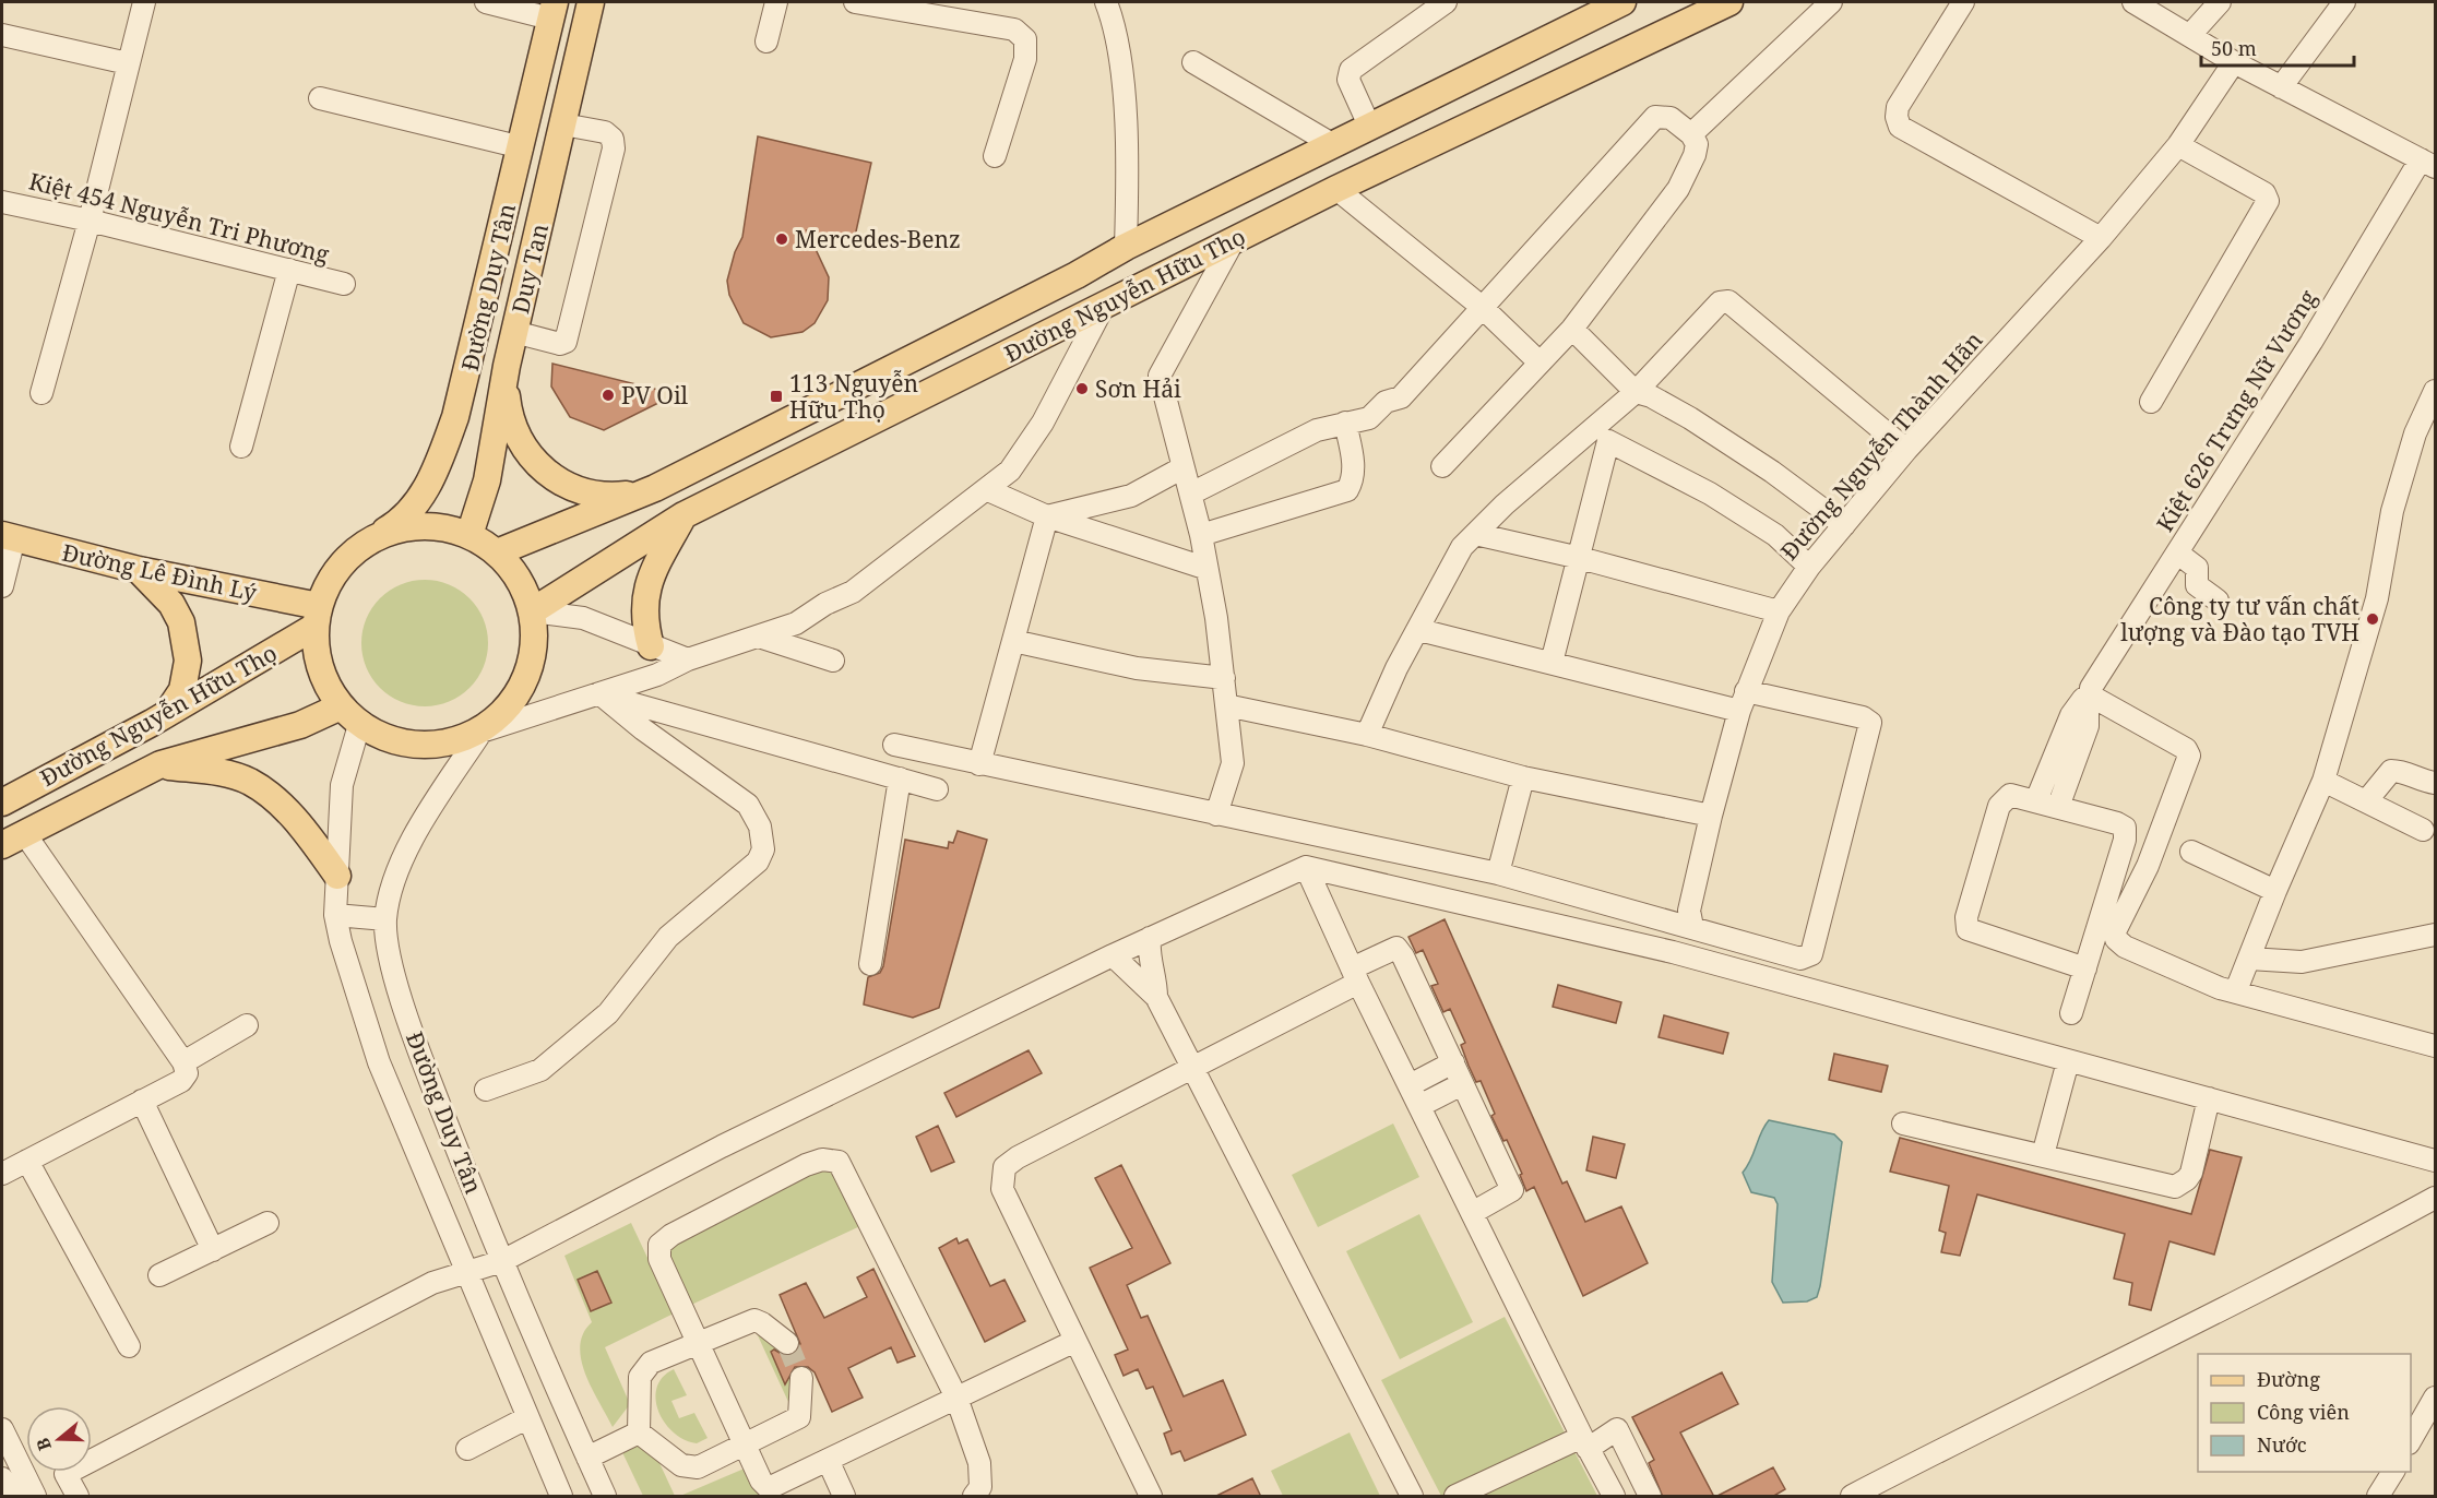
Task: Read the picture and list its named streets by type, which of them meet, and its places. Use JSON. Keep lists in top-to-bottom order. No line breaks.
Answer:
{"streets":{"main road":["Duy Tan","Đường Duy Tân","Đường Nguyễn Hữu Thọ","Đường Lê Đình Lý"],"street":["Kiệt 454 Nguyễn Tri Phương","Kiệt 626 Trưng Nữ Vương","Đường Nguyễn Thành Hãn"]},"crossings":[["Duy Tan","Đường Duy Tân"],["Duy Tan","Đường Nguyễn Hữu Thọ"],["Duy Tan","Đường Lê Đình Lý"],["Đường Duy Tân","Đường Nguyễn Hữu Thọ"],["Đường Duy Tân","Đường Lê Đình Lý"],["Đường Nguyễn Hữu Thọ","Đường Lê Đình Lý"]],"places":{"other":["Mercedes-Benz","Sơn Hải","PV Oil","Công ty tư vấn chất lượng và Đào tạo TVH"],"transit":["113 Nguyễn Hữu Thọ"]},"legend":["Đường","Công viên","Nước"],"scale_bar":"50 m","north":"left"}
